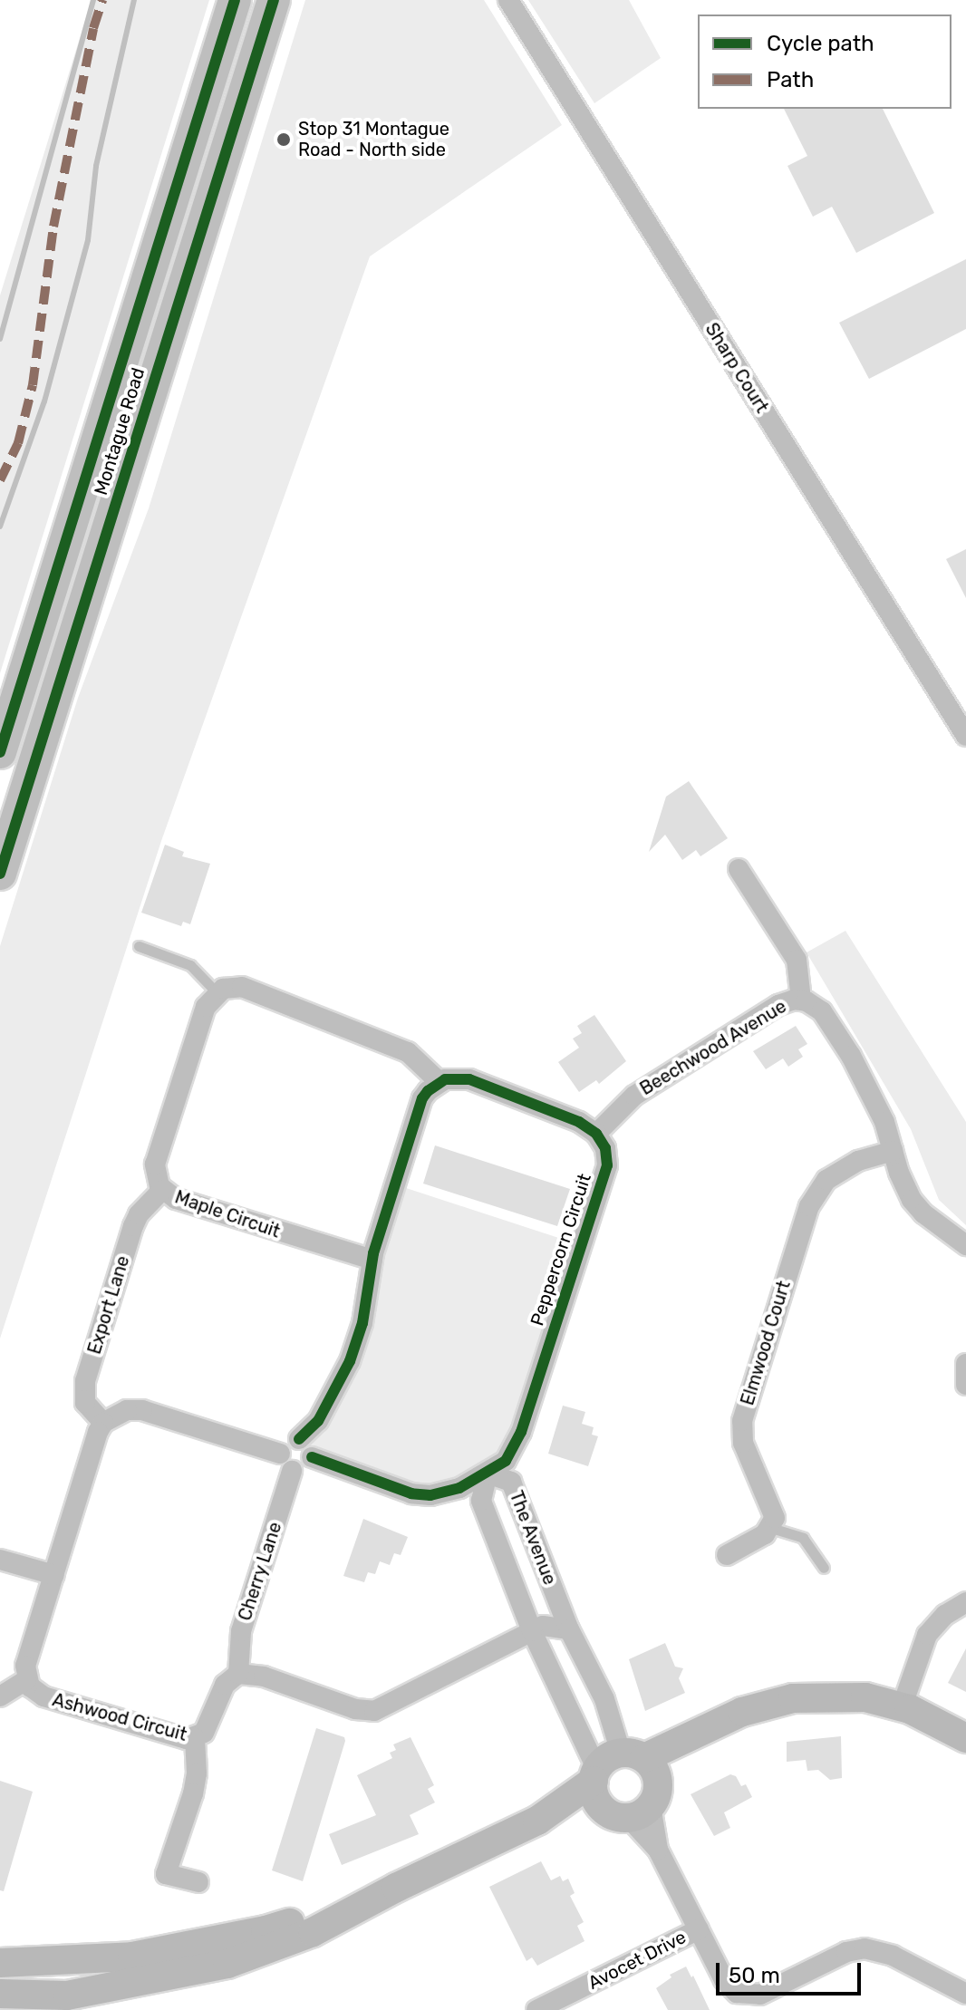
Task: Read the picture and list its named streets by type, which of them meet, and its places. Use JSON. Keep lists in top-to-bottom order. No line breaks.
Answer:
{"streets":{"main road":["Montague Road"],"street":["Sharp Court","Beechwood Avenue","Maple Circuit","Peppercorn Circuit","Export Lane","Elmwood Court","The Avenue","Cherry Lane","Ashwood Circuit","Avocet Drive"]},"crossings":[["Beechwood Avenue","Peppercorn Circuit"],["Beechwood Avenue","Elmwood Court"],["Maple Circuit","Export Lane"],["Peppercorn Circuit","The Avenue"],["Peppercorn Circuit","Cherry Lane"],["Cherry Lane","Ashwood Circuit"]],"places":["Stop 31 Montague Road - North side"],"legend":["Cycle path","Path"],"scale_bar":"50 m"}
